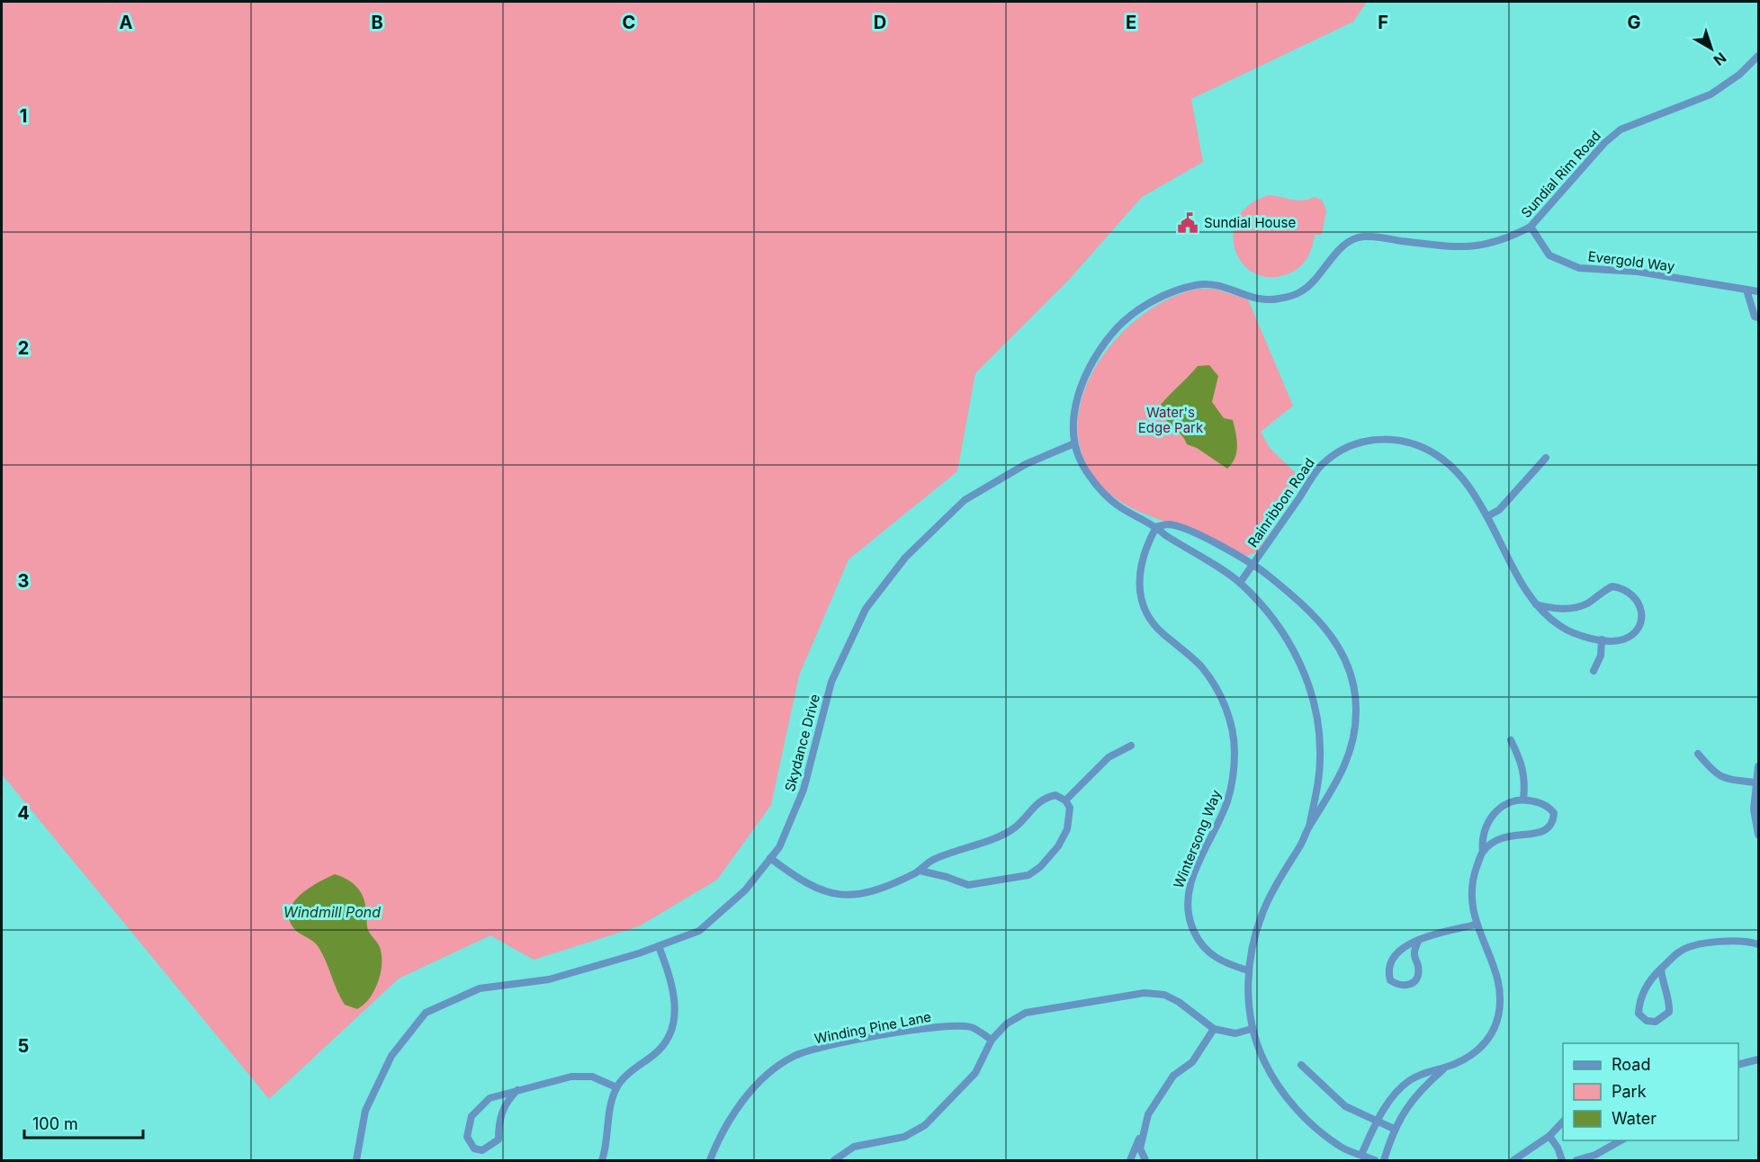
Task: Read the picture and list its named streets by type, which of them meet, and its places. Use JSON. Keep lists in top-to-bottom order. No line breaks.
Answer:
{"streets":{"street":["Sundial Rim Road","Evergold Way","Rainribbon Road","Skydance Drive","Wintersong Way","Winding Pine Lane"]},"crossings":[["Sundial Rim Road","Evergold Way"],["Sundial Rim Road","Skydance Drive"]],"water":["Windmill Pond"],"parks":["Water's Edge Park"],"places":{"public building":["Sundial House"]},"legend":["Road","Park","Water"],"scale_bar":"100 m","north":"bottom right","grid":{"columns":["A","B","C","D","E","F","G"],"rows":["1","2","3","4","5"]}}
